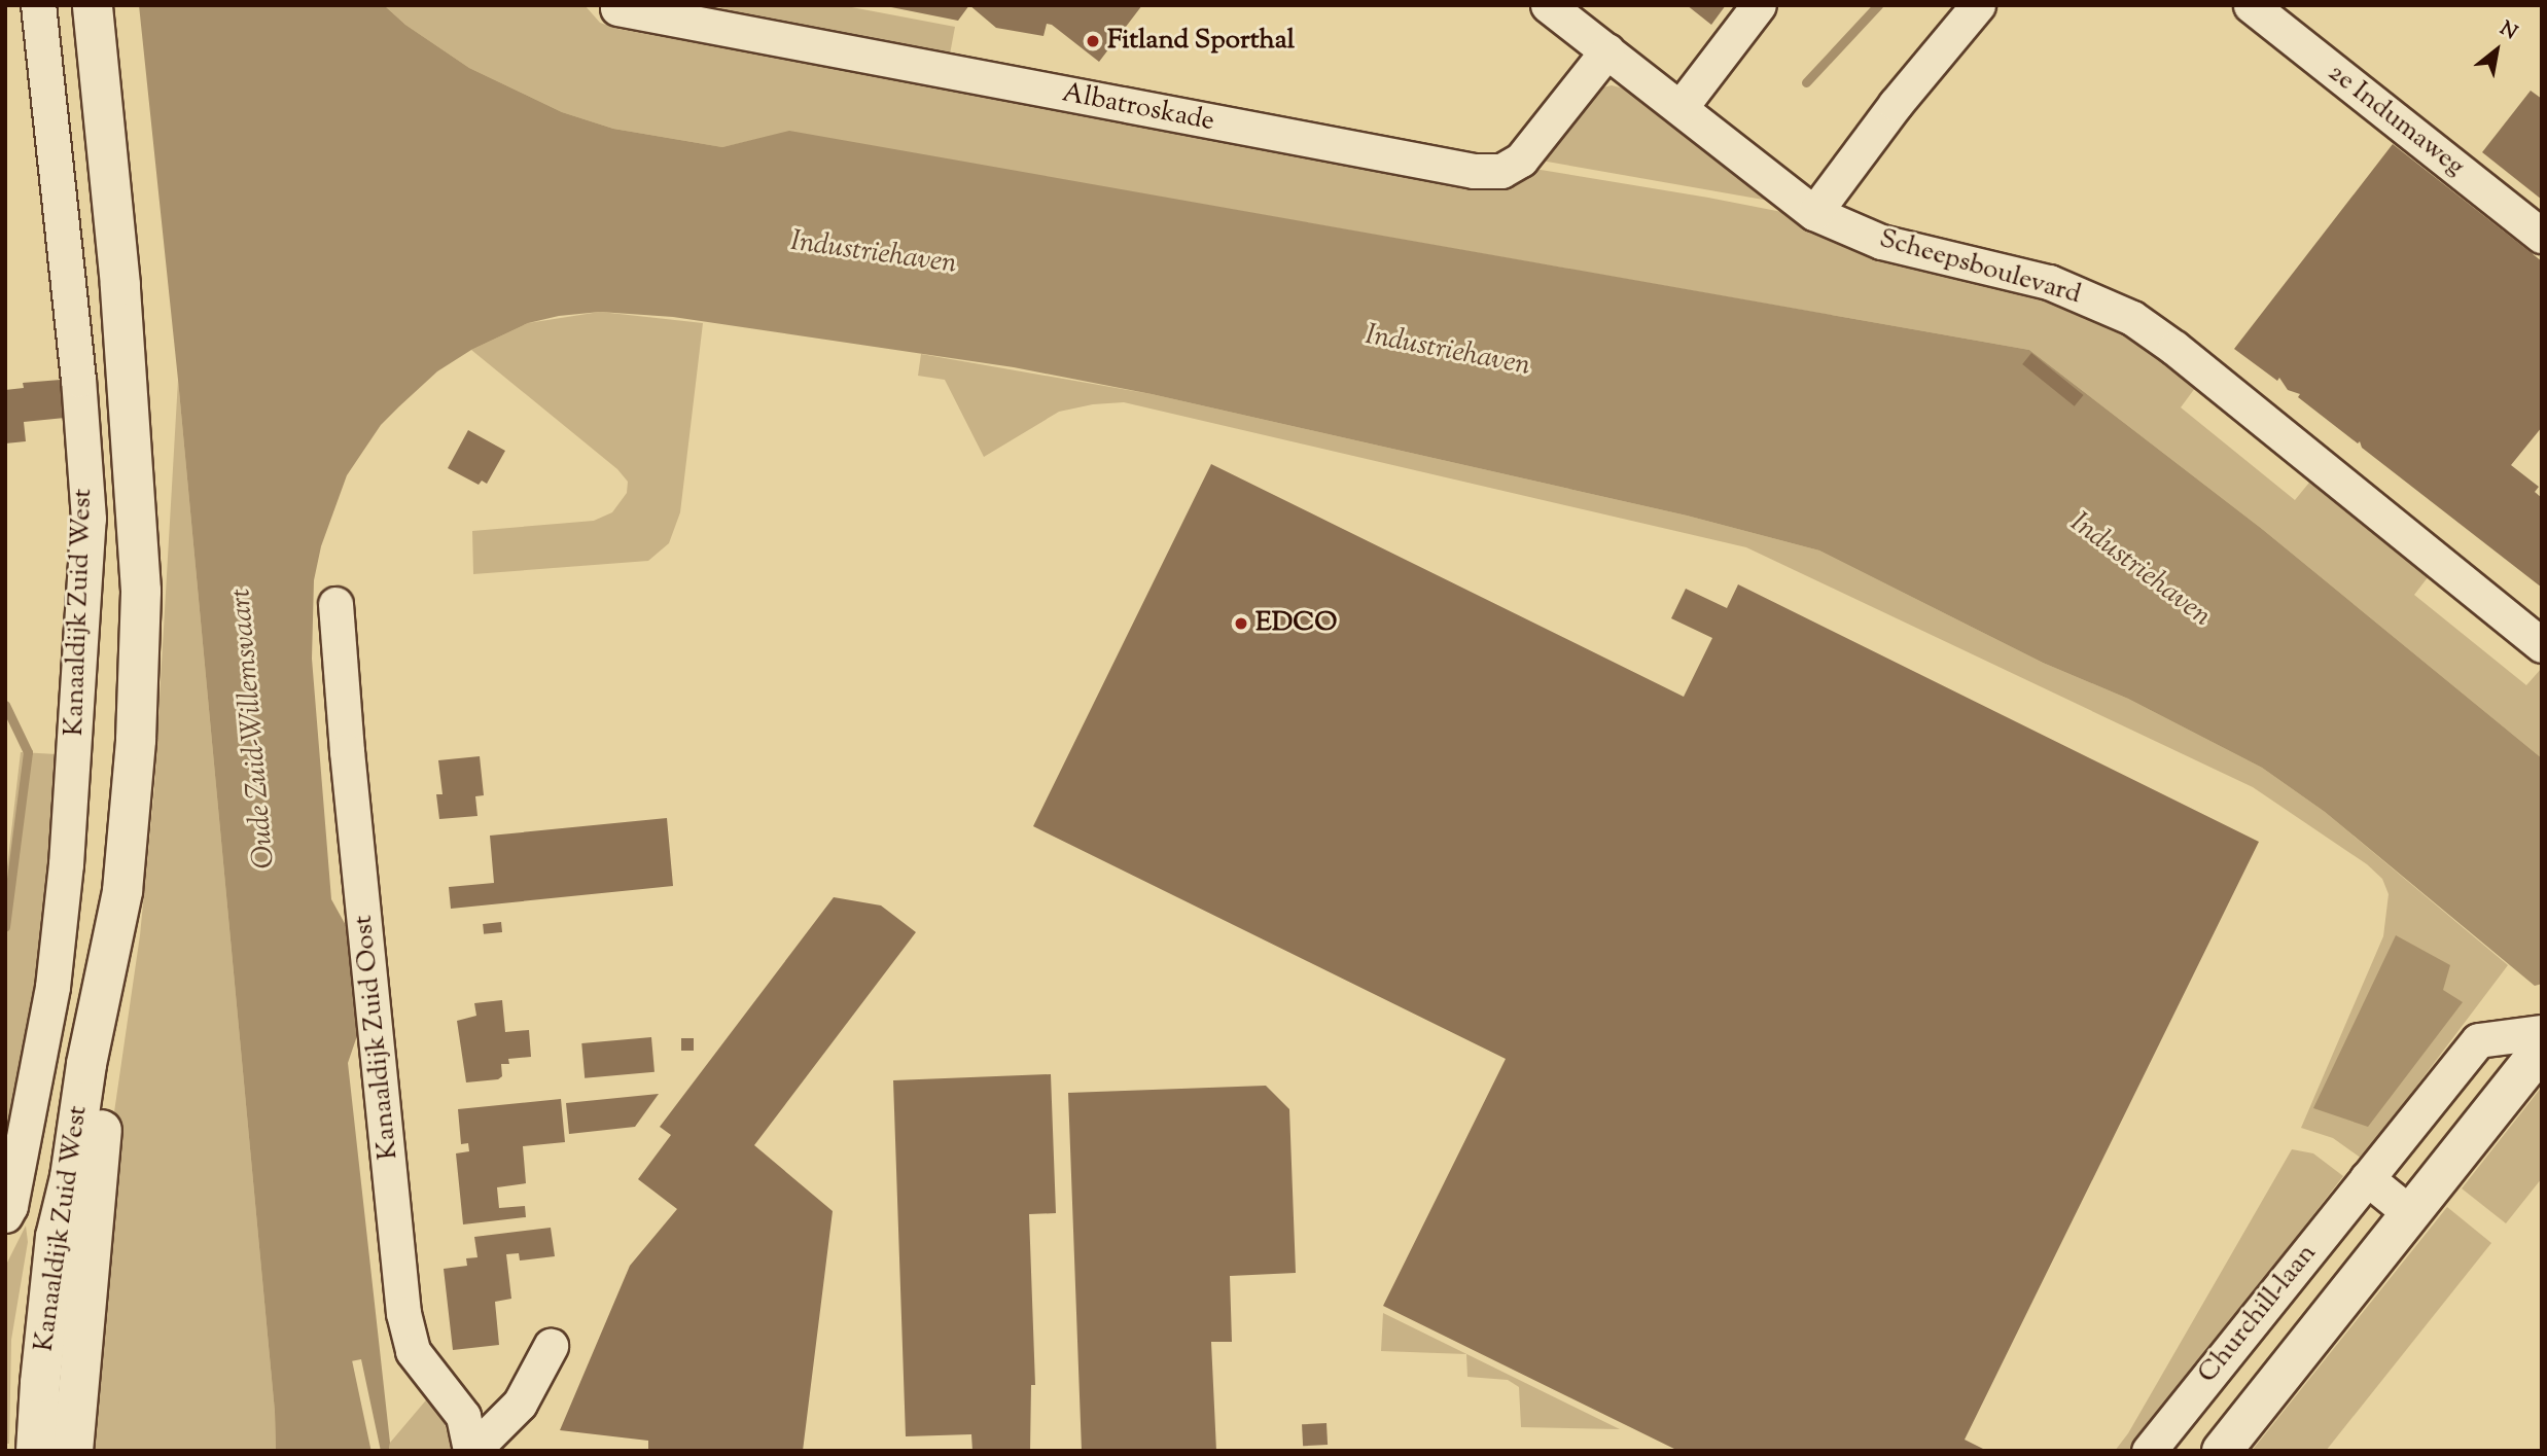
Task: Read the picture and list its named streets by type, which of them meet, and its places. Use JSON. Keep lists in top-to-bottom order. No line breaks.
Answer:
{"streets":{"main road":["Kanaaldijk Zuid West"],"street":["Albatroskade","2e Indumaweg","Scheepsboulevard","Kanaaldijk Zuid Oost","Churchill-laan"]},"crossings":[["Albatroskade","Scheepsboulevard"]],"water":["Industriehaven","Oude Zuid-Willemsvaart"],"places":["Fitland Sporthal","EDCO"],"north":"top right"}
